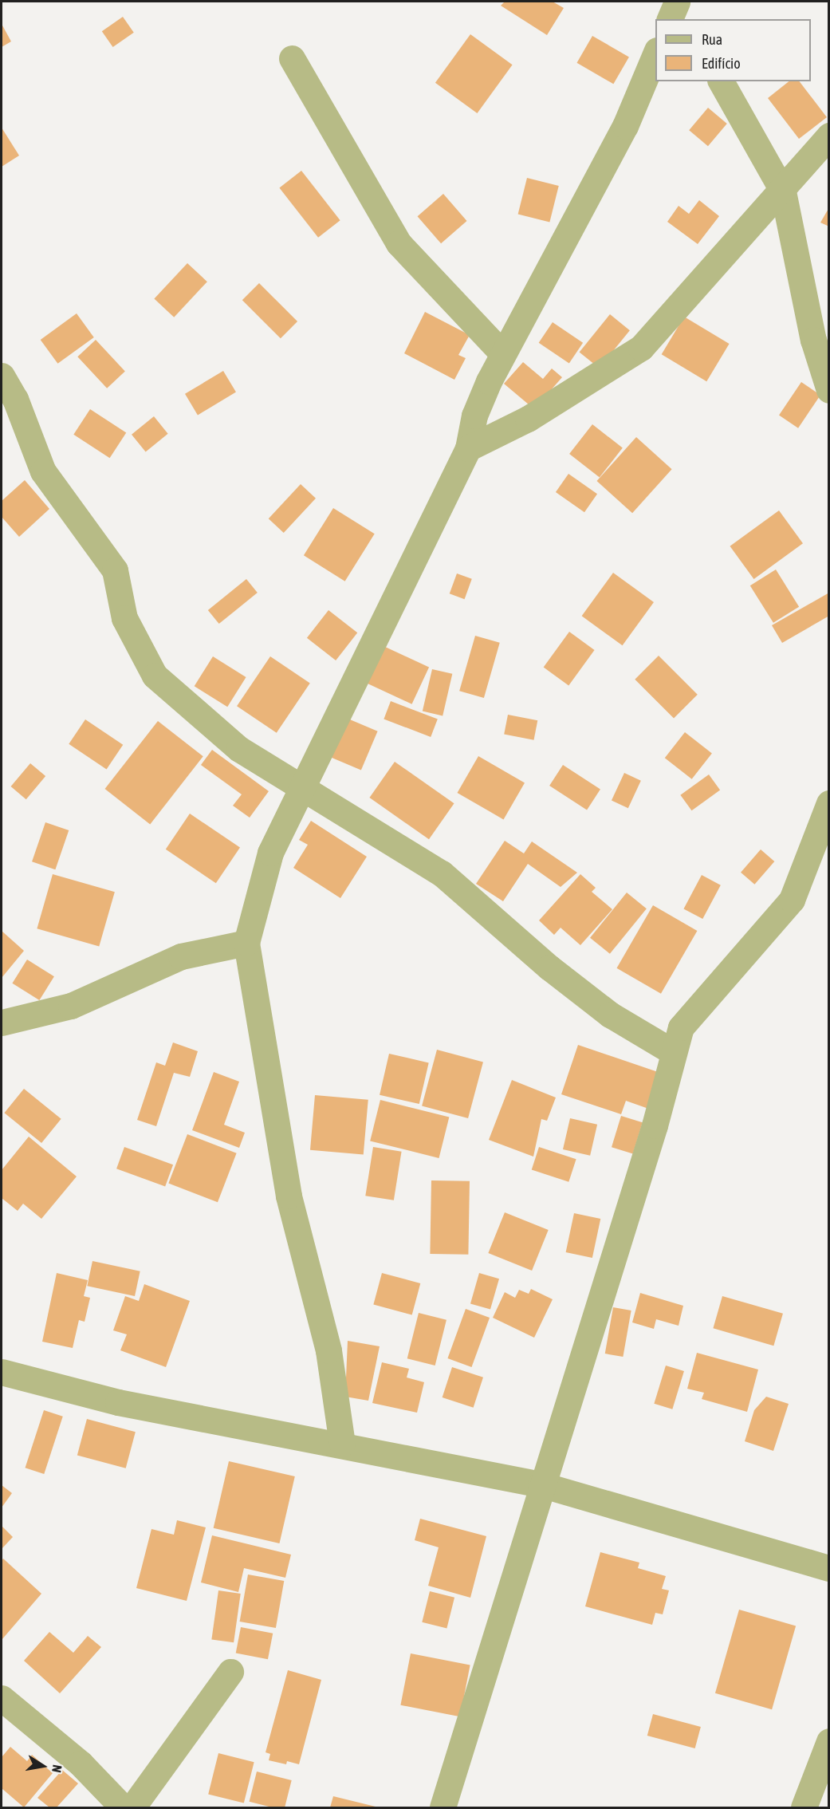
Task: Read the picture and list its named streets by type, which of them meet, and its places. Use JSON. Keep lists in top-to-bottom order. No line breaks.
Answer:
{"legend":["Rua","Edifício"],"north":"right"}
